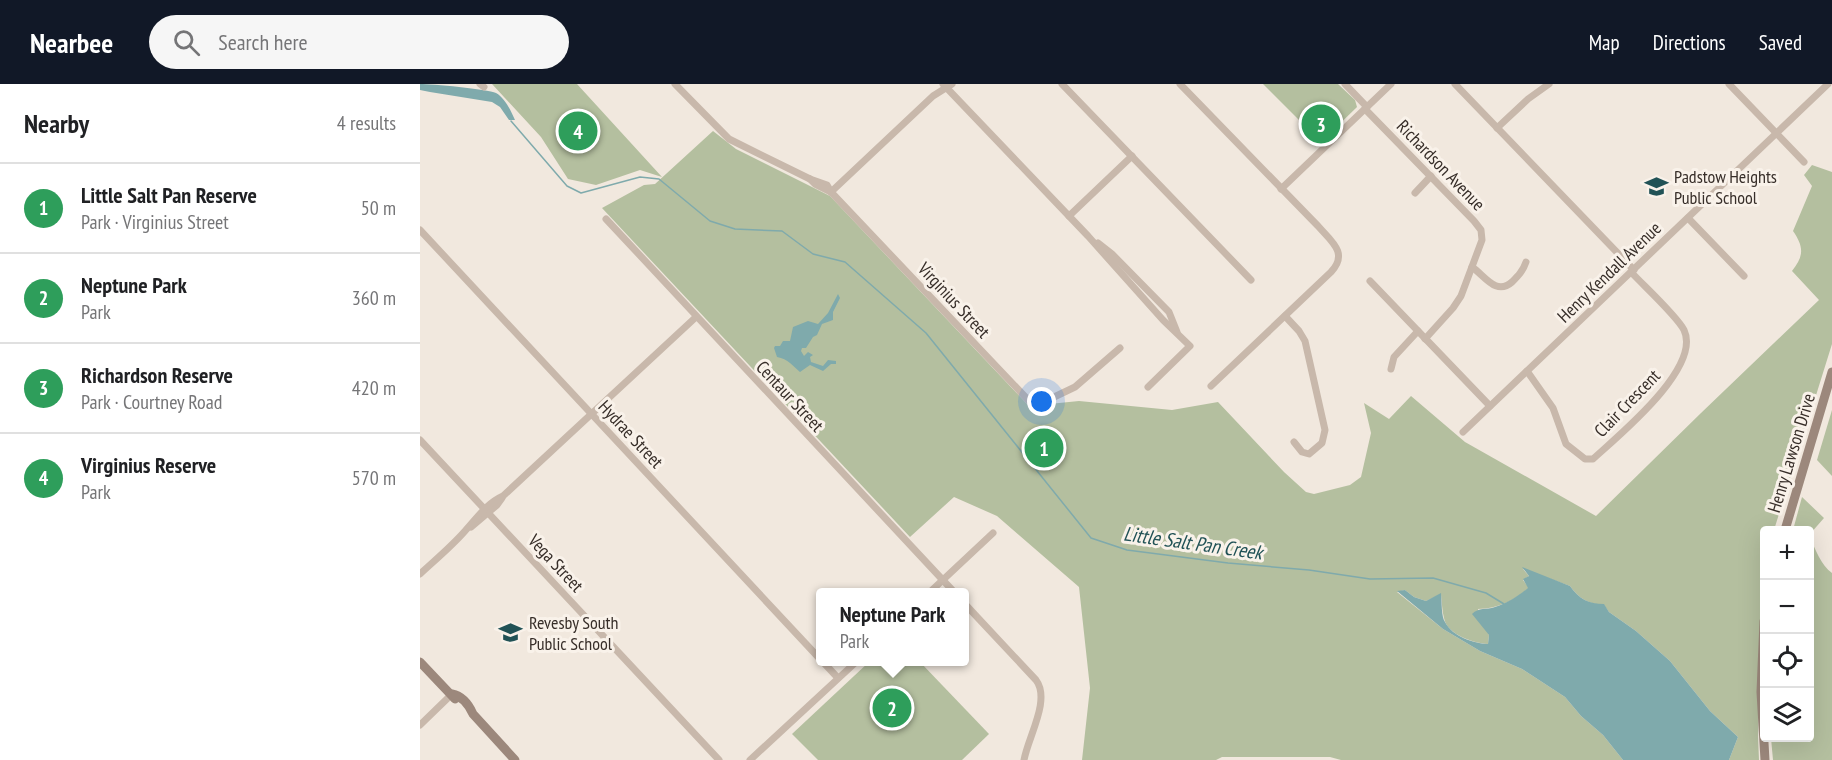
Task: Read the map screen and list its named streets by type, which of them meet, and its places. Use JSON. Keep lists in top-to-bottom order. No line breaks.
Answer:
{"streets":{"main road":["Henry Lawson Drive"],"street":["Richardson Avenue","Henry Kendall Avenue","Virginius Street","Centaur Street","Clair Crescent","Hydrae Street","Vega Street"]},"crossings":[["Henry Kendall Avenue","Clair Crescent"]],"water":["Little Salt Pan Creek"],"places":{"school or university":["Padstow Heights Public School","Revesby South Public School"]},"page":{"header":"Nearbee","search":"Search here","nav":["Map","Directions","Saved"],"heading":["Nearby","4 results"],"pins":["3","4","1","2"],"list":[{"mark":"1","name":"Little Salt Pan Reserve","note":"Park · Virginius Street","value":"50 m"},{"mark":"2","name":"Neptune Park","note":"Park","value":"360 m"},{"mark":"3","name":"Richardson Reserve","note":"Park · Courtney Road","value":"420 m"},{"mark":"4","name":"Virginius Reserve","note":"Park","value":"570 m"}],"map_buttons":["+","−"],"popup":["Neptune Park","Park"]}}
